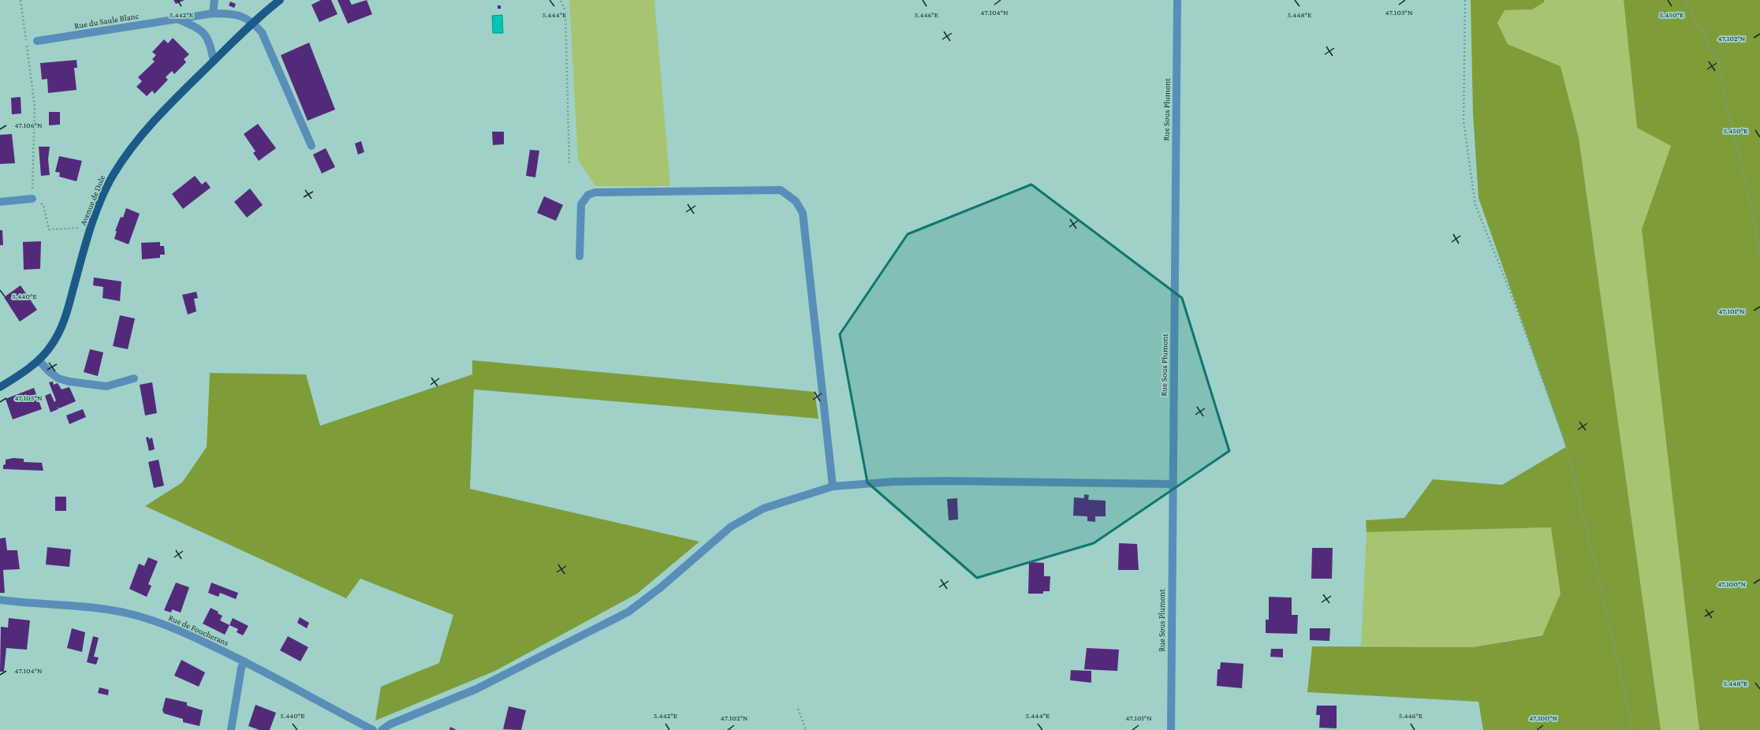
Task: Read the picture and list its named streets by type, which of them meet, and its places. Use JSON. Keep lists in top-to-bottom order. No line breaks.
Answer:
{"streets":{"main road":["Avenue de Dole"],"street":["Rue du Saule Blanc","Rue Sous Plumont","Rue de Foucherans"]},"crossings":[["Rue du Saule Blanc","Avenue de Dole"]],"coordinates":["47.104°N","47.103°N","5.450°E","5.442°E","5.444°E","5.446°E","5.448°E","47.102°N","47.106°N","5.440°E","47.101°N","47.105°N","47.100°N"]}
